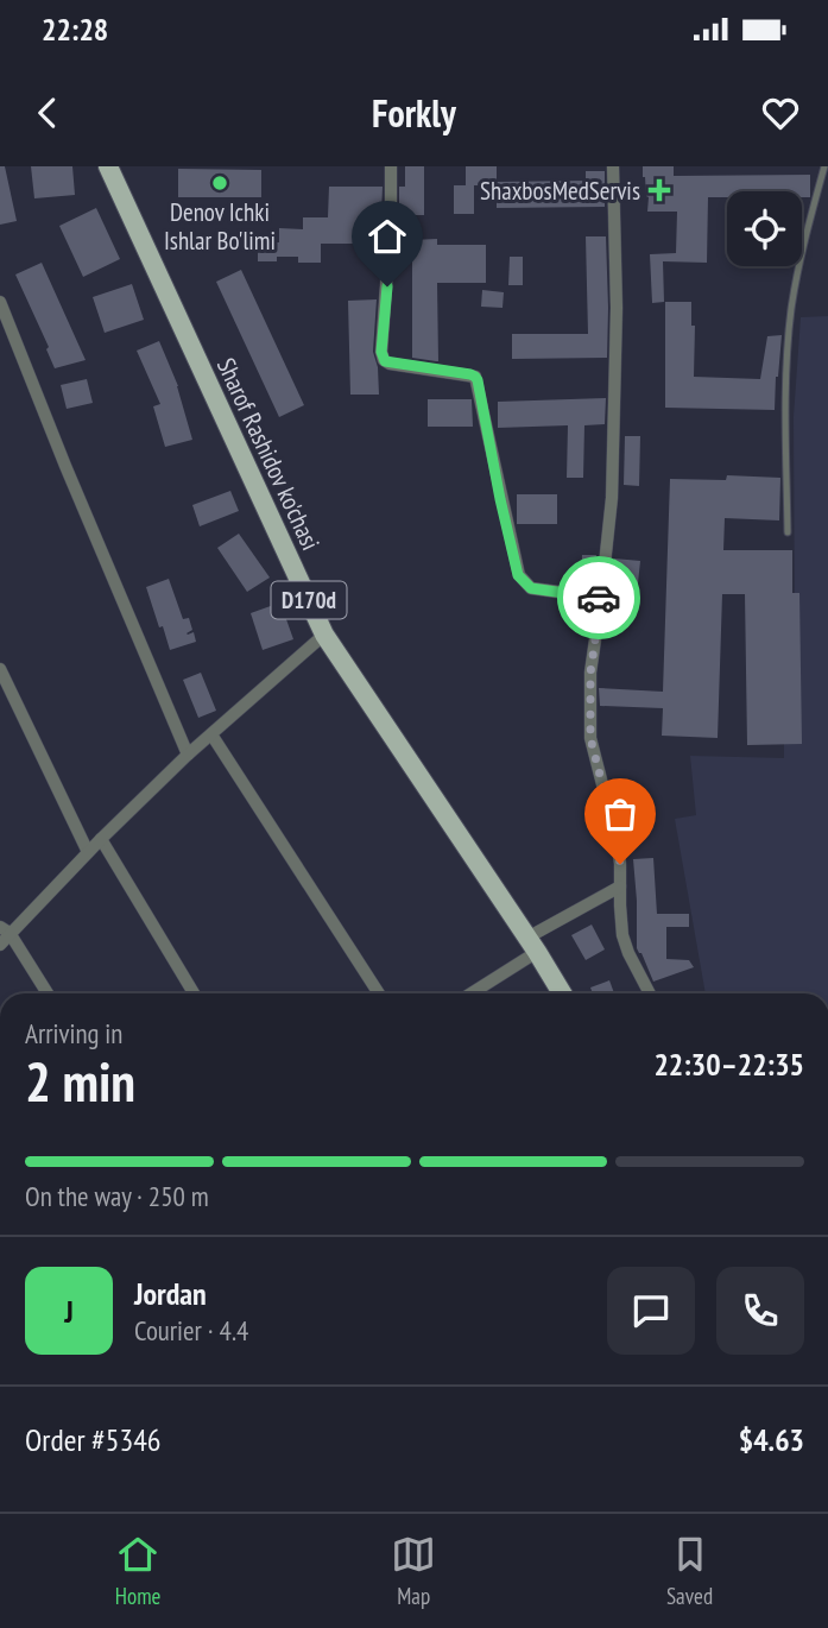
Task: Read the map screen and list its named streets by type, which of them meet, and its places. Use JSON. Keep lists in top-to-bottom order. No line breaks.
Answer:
{"streets":{"main road":["Sharof Rashidov ko'chasi","D170d"]},"places":{"other":["Denov Ichki Ishlar Bo'limi"],"health":["ShaxbosMedServis"]},"page":{"status":"22:28","header":"Forkly","heading":["2 min","Arriving in","22:30–22:35"],"panel":["Jordan","Courier · 4.4","Order #5346","$4.63"],"bar":"On the way · 250 m","round":"J","tabs":["Home","Map","Saved"]}}
